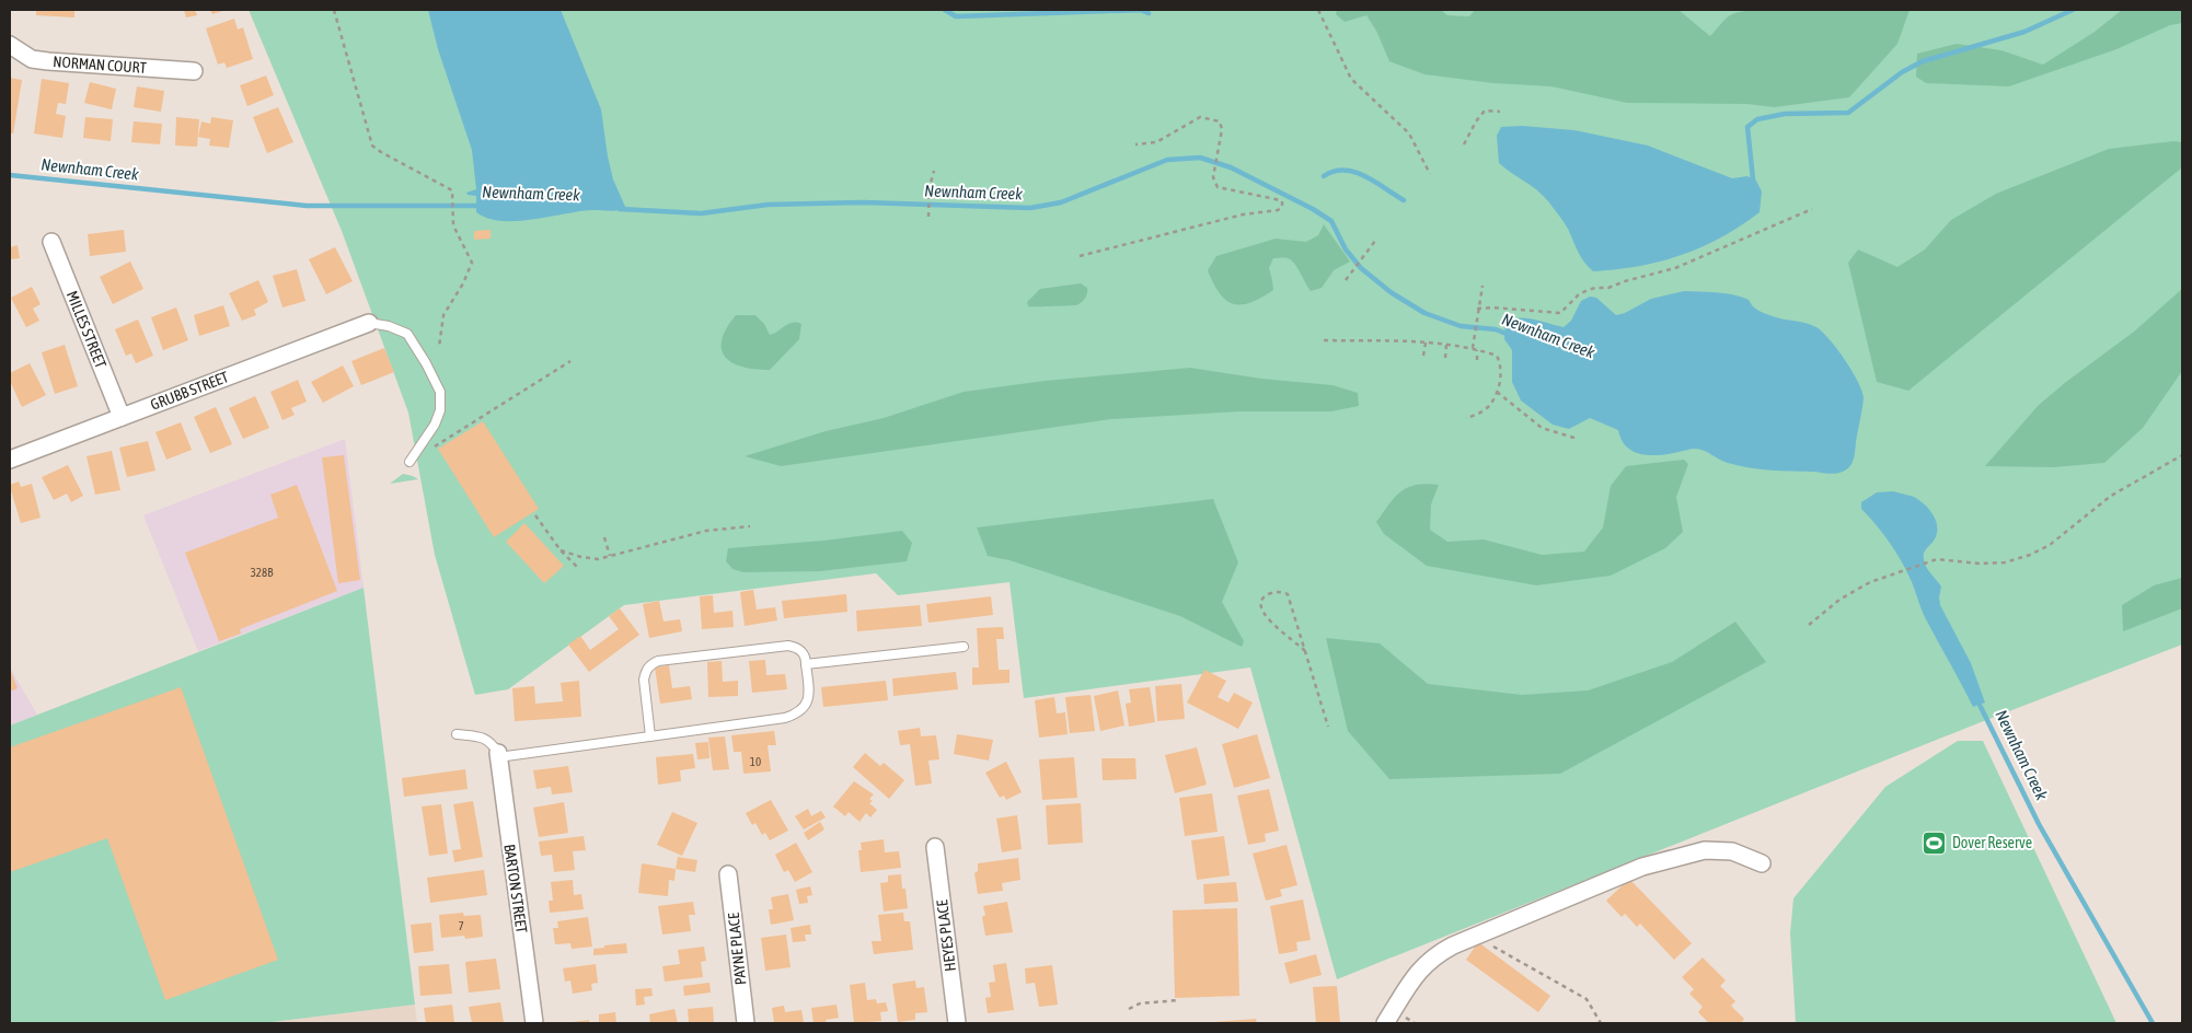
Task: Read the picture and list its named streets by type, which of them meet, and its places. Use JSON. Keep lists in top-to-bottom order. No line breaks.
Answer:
{"streets":{"street":["NORMAN COURT","MILLES STREET","GRUBB STREET","BARTON STREET","HEYES PLACE","PAYNE PLACE"]},"crossings":[["MILLES STREET","GRUBB STREET"]],"water":["Newnham Creek"],"places":{"sports":["Dover Reserve"]},"house_numbers":["328B","10","7"]}
